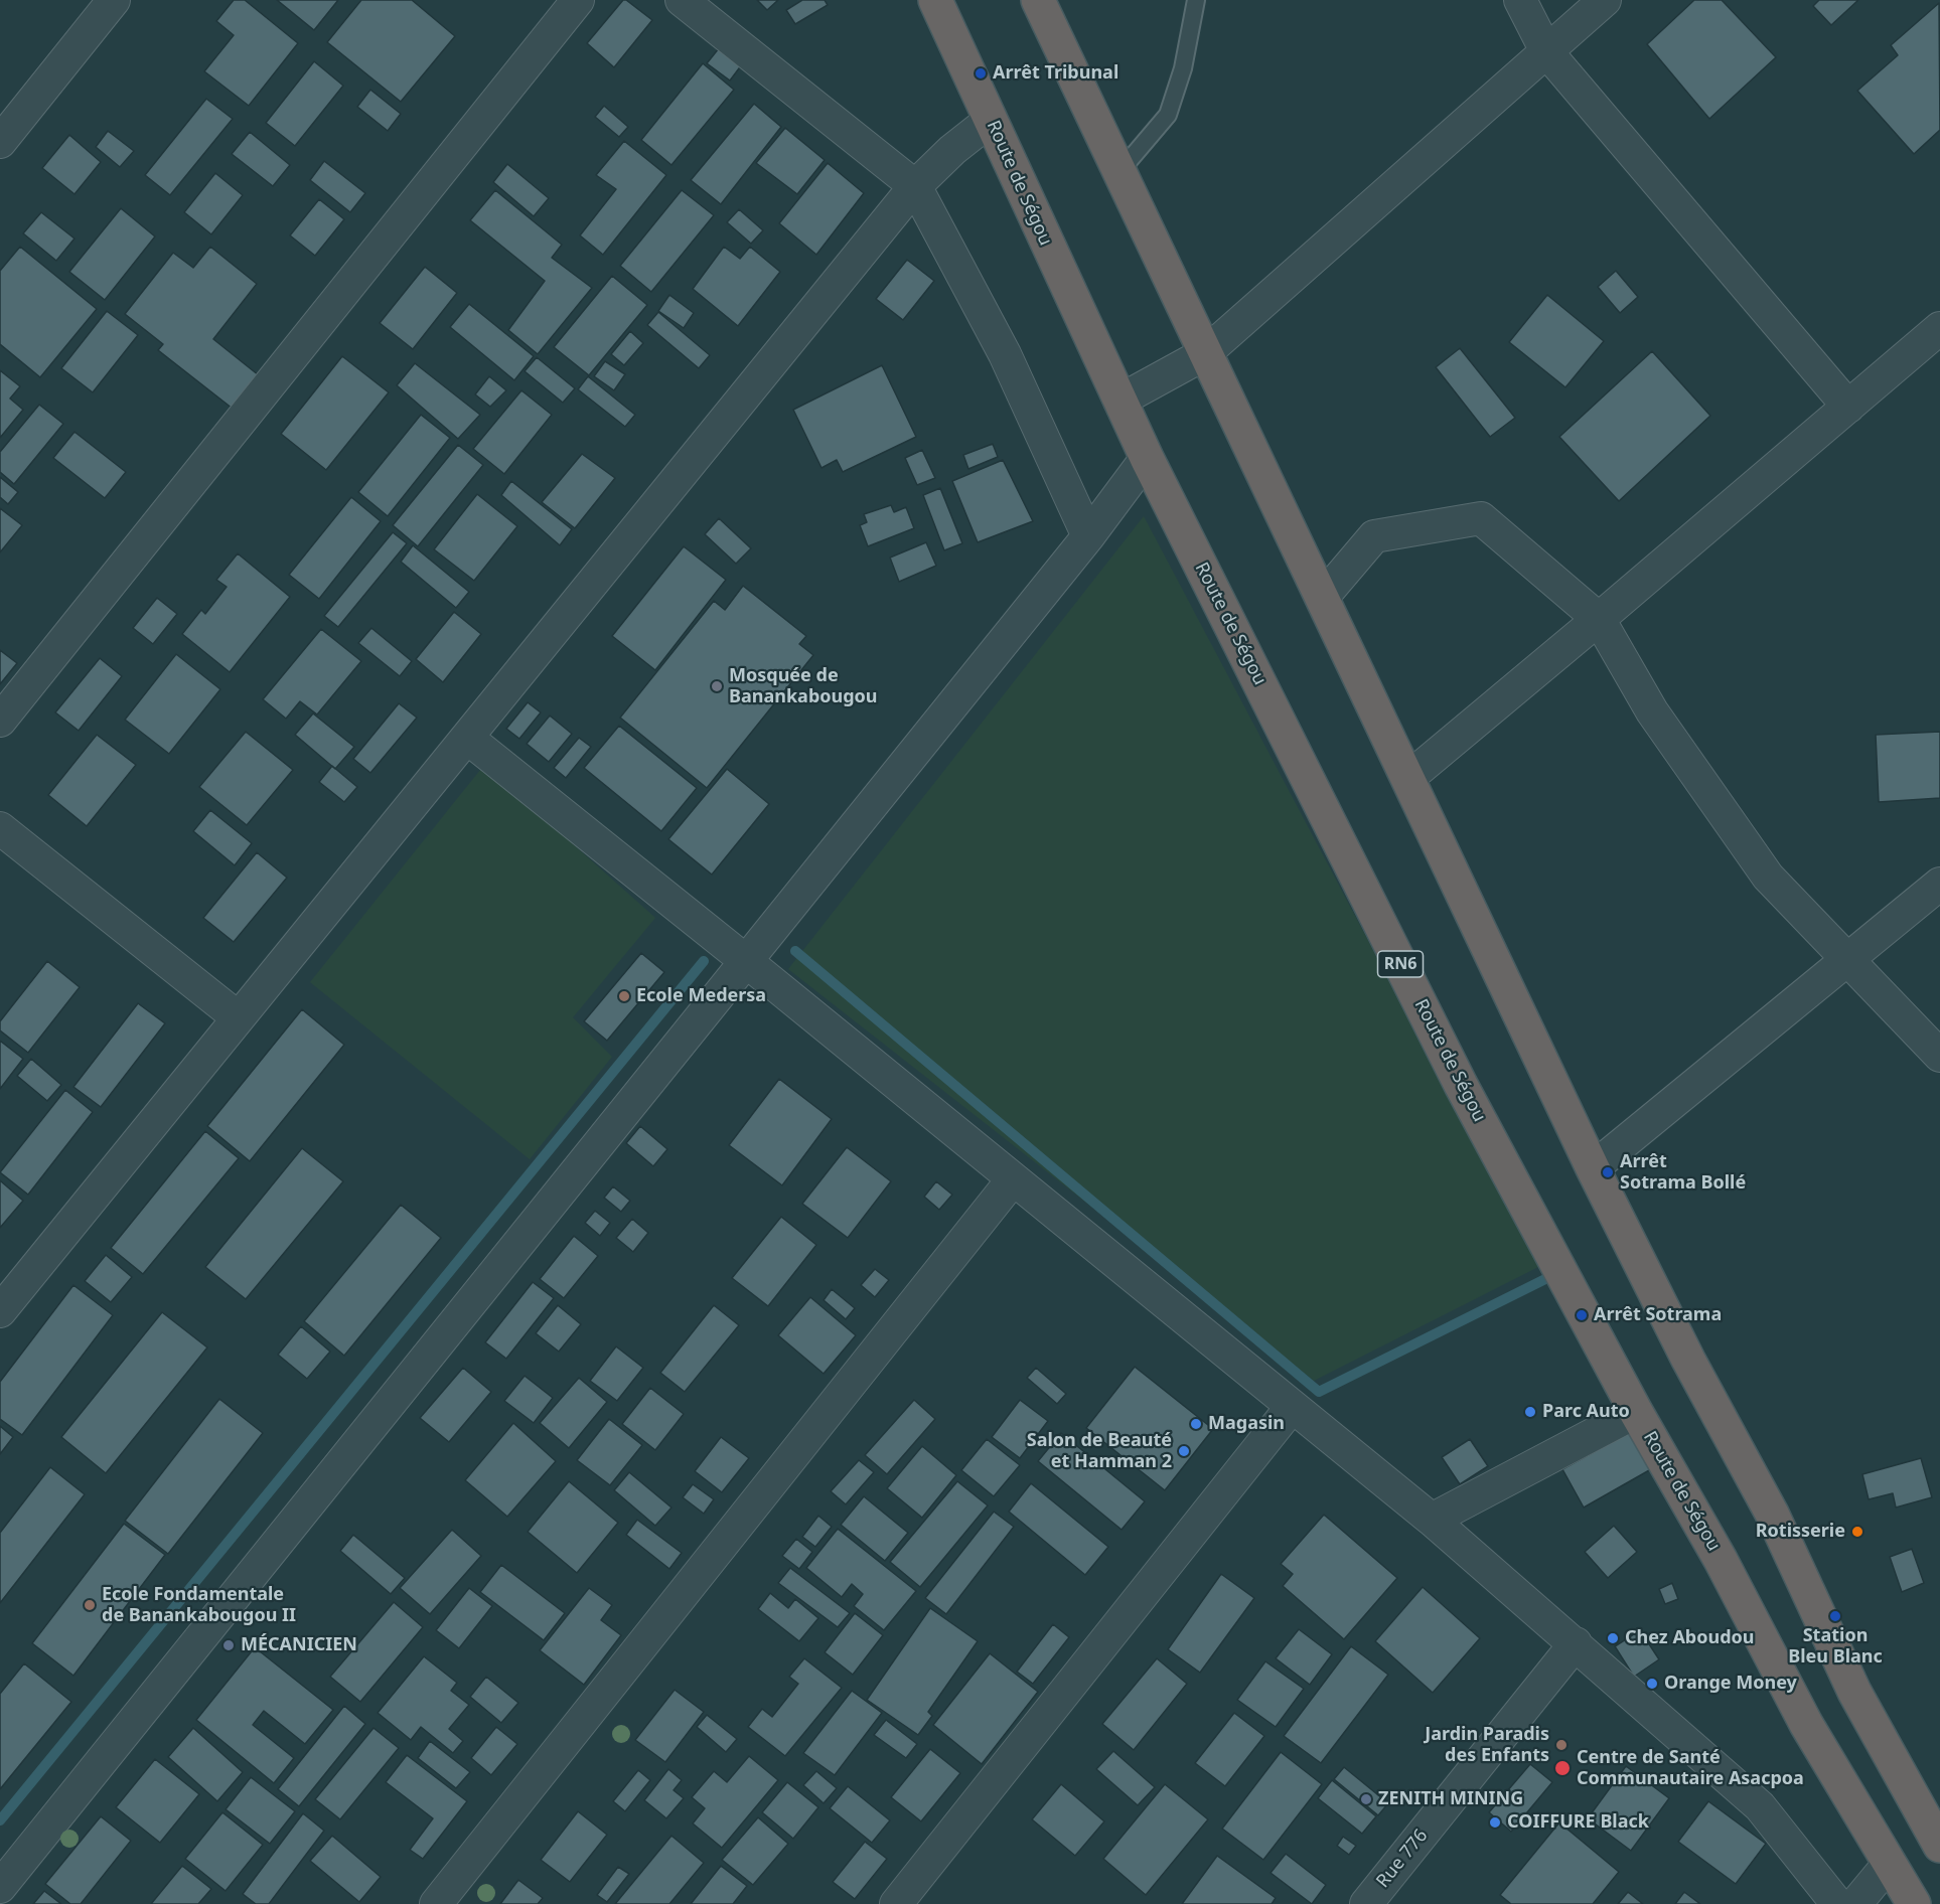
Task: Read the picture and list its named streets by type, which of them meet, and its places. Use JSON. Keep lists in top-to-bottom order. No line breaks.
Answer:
{"streets":{"highway":["Route de Ségou","RN6"],"street":["Rue 776"]},"places":["Arrêt Tribunal","Mosquée de Banankabougou","Ecole Medersa","Arrêt Sotrama Bollé","Arrêt Sotrama","Parc Auto","Magasin","Salon de Beauté et Hamman 2","Rotisserie","Ecole Fondamentale de Banankabougou II","Station Bleu Blanc","Chez Aboudou","MÉCANICIEN","Orange Money","Jardin Paradis des Enfants","Centre de Santé Communautaire Asacpoa","ZENITH MINING","COIFFURE Black"]}
